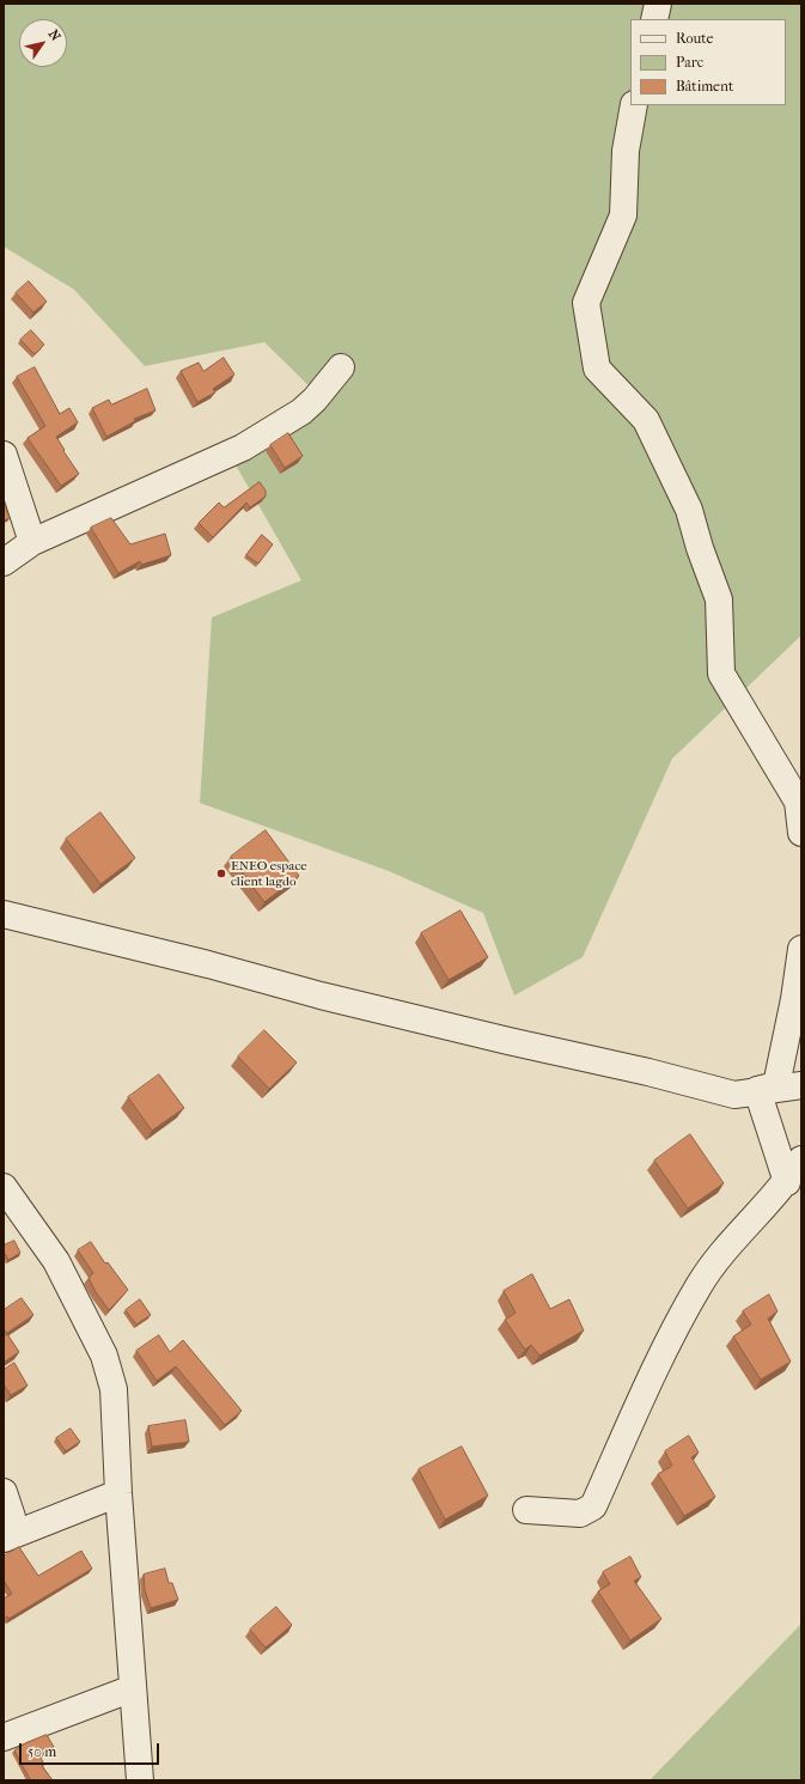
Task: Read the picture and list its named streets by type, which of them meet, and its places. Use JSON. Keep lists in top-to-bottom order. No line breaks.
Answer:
{"places":["ENEO espace client lagdo"],"legend":["Route","Parc","Bâtiment"],"scale_bar":"50 m","north":"top right"}
